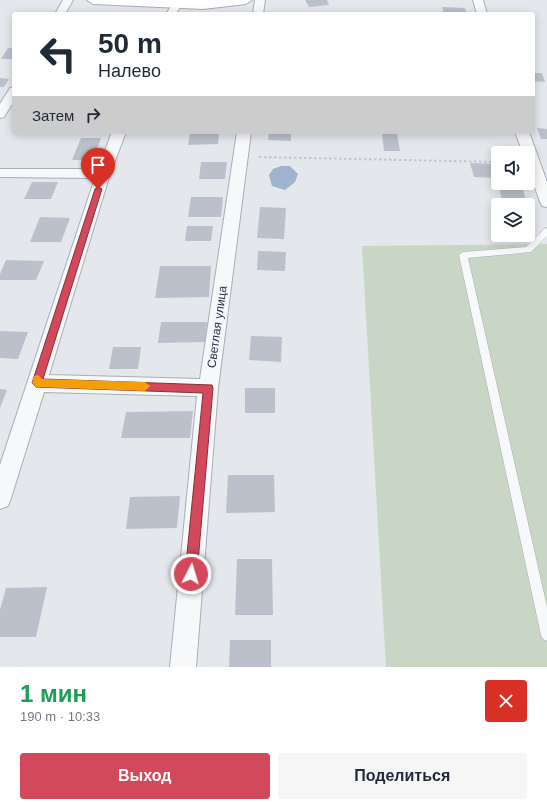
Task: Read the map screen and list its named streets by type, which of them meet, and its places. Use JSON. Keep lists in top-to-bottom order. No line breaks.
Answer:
{"streets":{"street":["Светлая улица"]},"page":{"turn":["50 m","Налево"],"then":"Затем","heading":["1 мин","190 m · 10:33"],"buttons":["Выход","Поделиться"]}}
